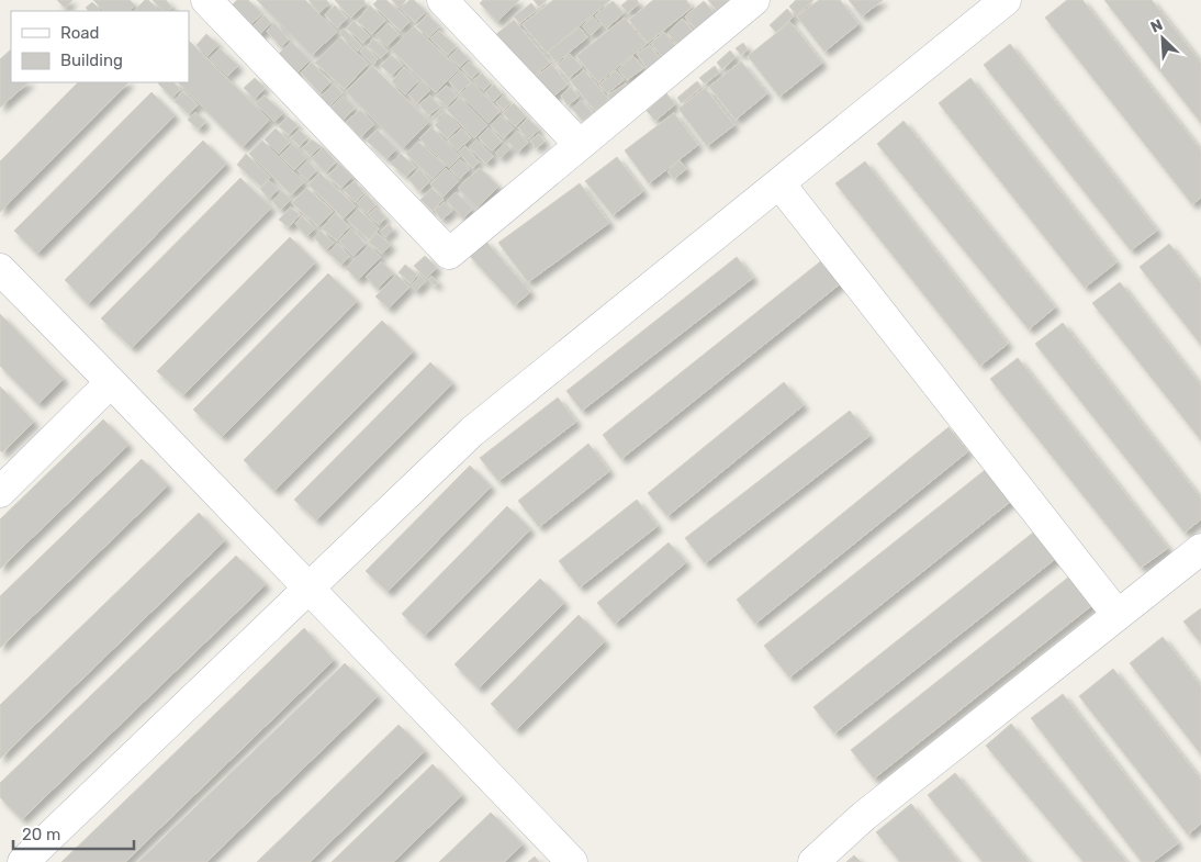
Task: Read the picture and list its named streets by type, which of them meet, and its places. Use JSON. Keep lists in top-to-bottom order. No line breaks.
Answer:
{"legend":["Road","Building"],"scale_bar":"20 m","north":"top left"}
